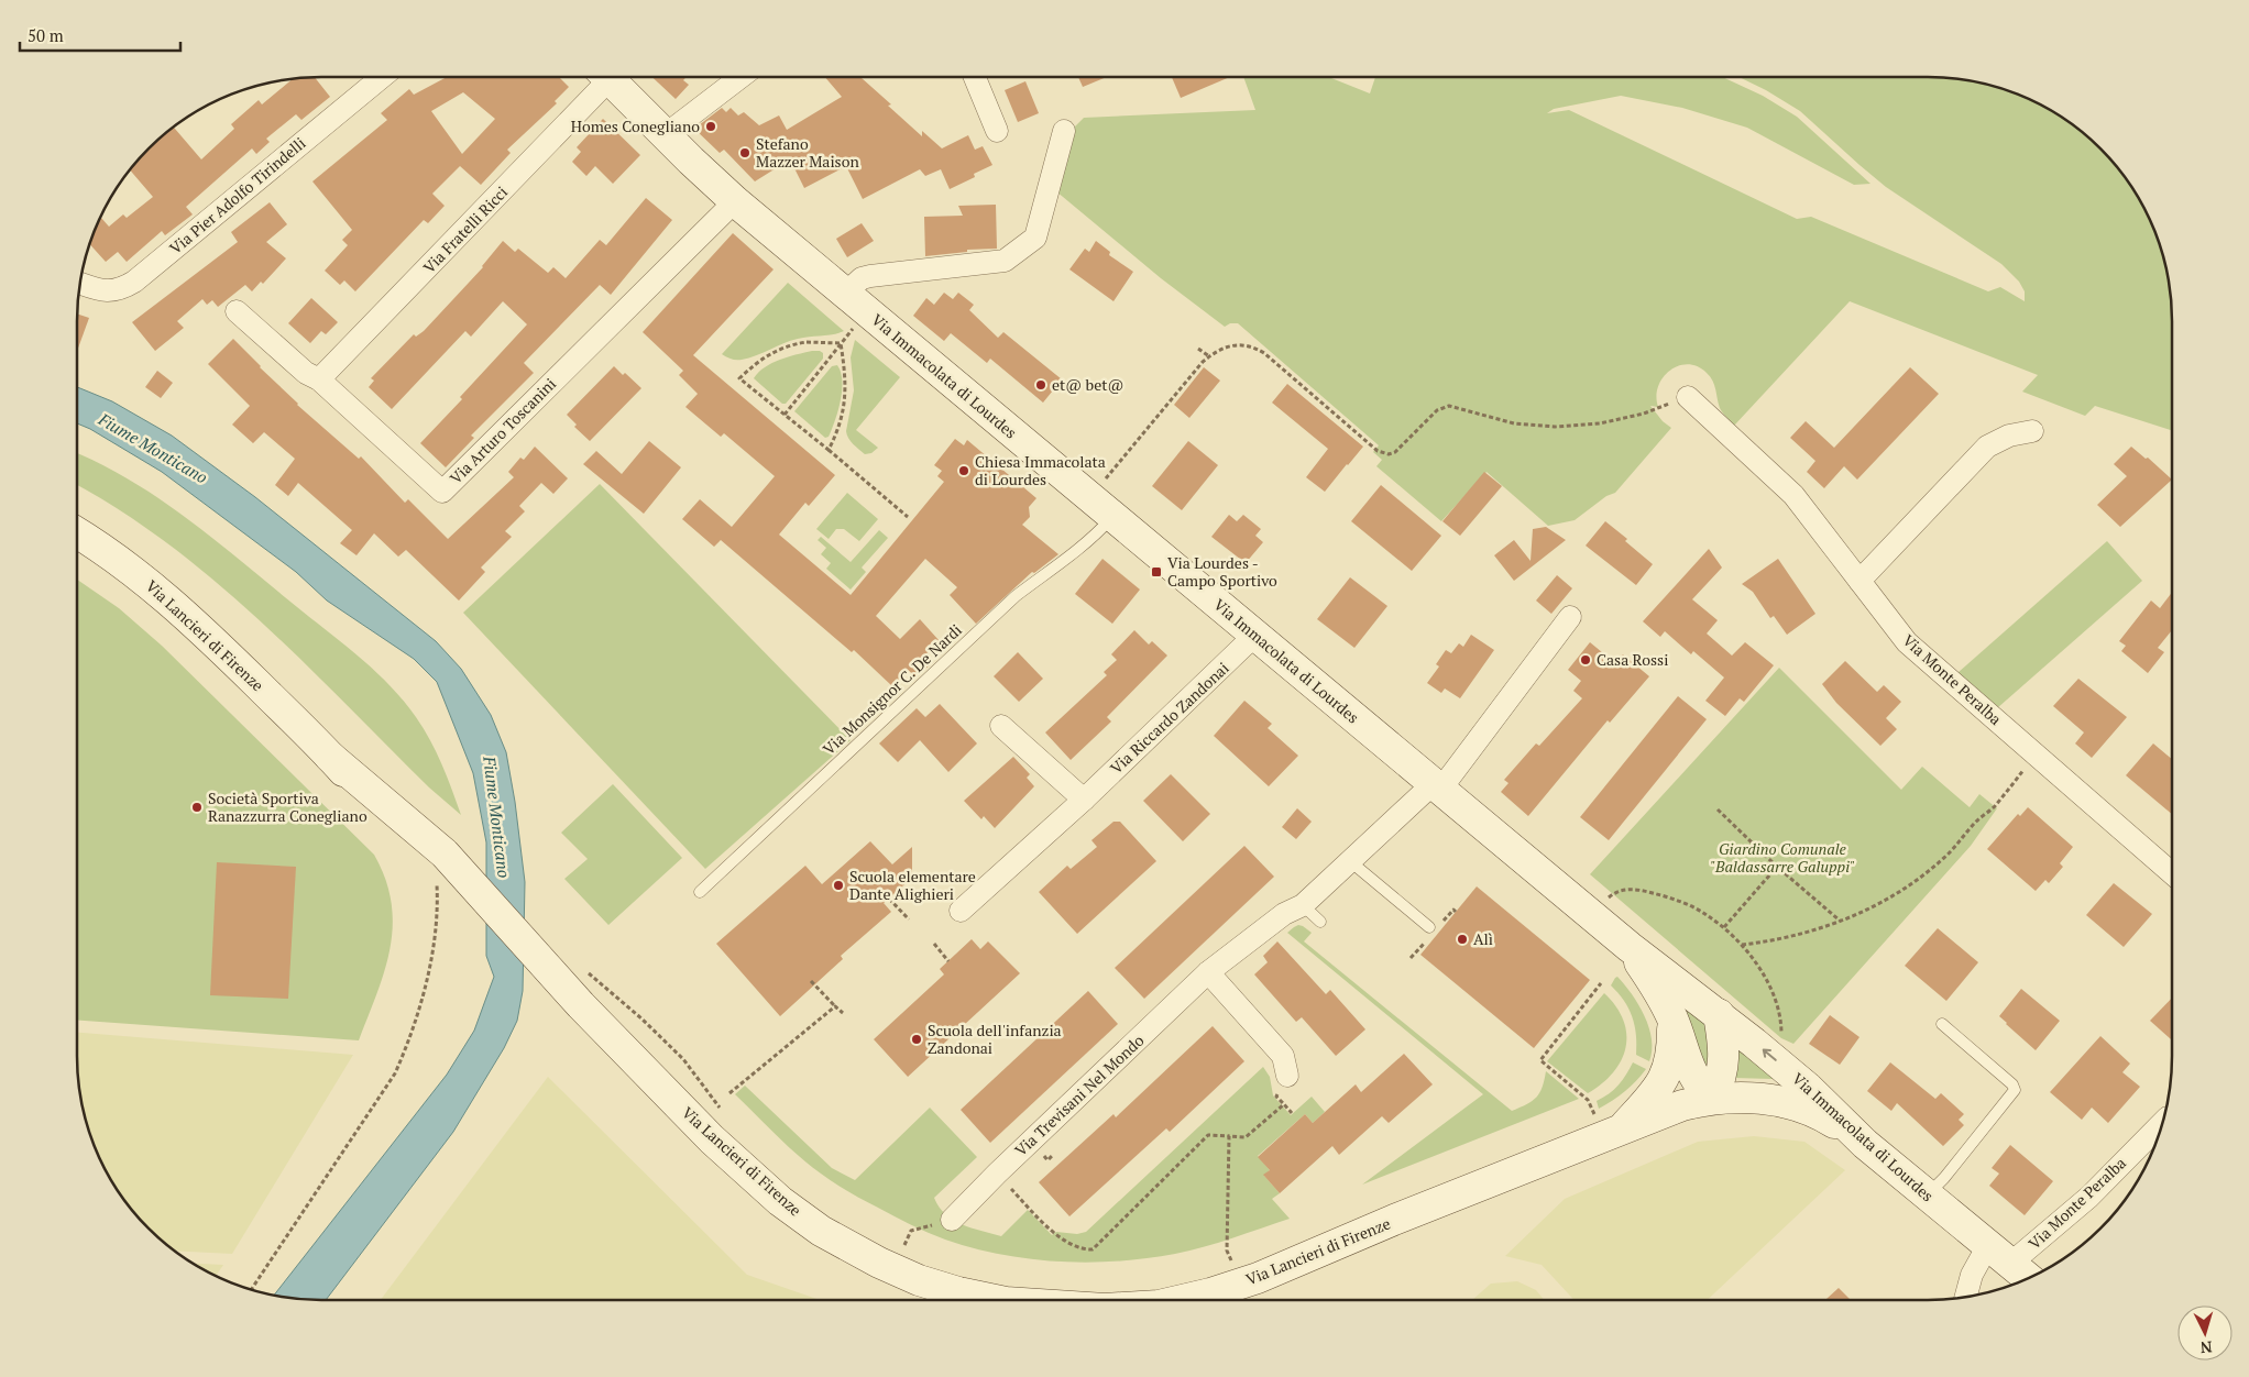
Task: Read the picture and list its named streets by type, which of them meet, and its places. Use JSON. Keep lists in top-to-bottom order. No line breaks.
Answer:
{"streets":{"main road":["Via Immacolata di Lourdes","Via Lancieri di Firenze"],"street":["Via Pier Adolfo Tirindelli","Via Fratelli Ricci","Via Arturo Toscanini","Via Monte Peralba","Via Riccardo Zandonai","Via Trevisani Nel Mondo"],"lane":["Via Monsignor C. De Nardi"]},"crossings":[["Via Fratelli Ricci","Via Arturo Toscanini"],["Via Immacolata di Lourdes","Via Arturo Toscanini"],["Via Immacolata di Lourdes","Via Lancieri di Firenze"],["Via Immacolata di Lourdes","Via Monte Peralba"],["Via Immacolata di Lourdes","Via Monsignor C. De Nardi"],["Via Immacolata di Lourdes","Via Riccardo Zandonai"],["Via Immacolata di Lourdes","Via Trevisani Nel Mondo"]],"water":["Fiume Monticano"],"parks":["Giardino Comunale \"Baldassarre Galuppi\""],"places":{"other":["Homes Conegliano","Stefano Mazzer Maison","et@ bet@","Chiesa Immacolata di Lourdes","Casa Rossi","Società Sportiva Ranazzurra Conegliano","Scuola elementare Dante Alighieri","Alì","Scuola dell'infanzia Zandonai"],"transit":["Via Lourdes - Campo Sportivo"]},"scale_bar":"50 m","north":"bottom"}
